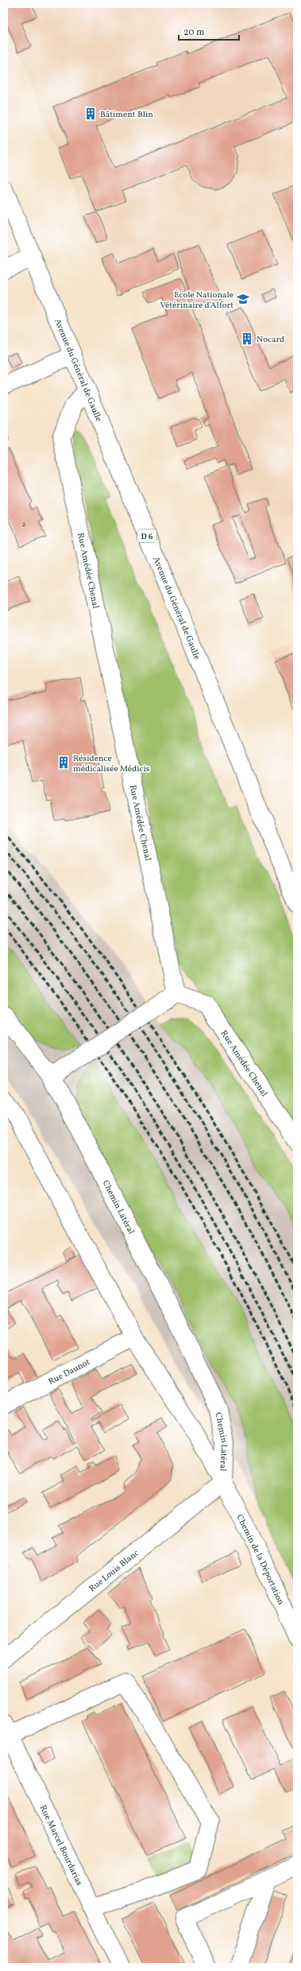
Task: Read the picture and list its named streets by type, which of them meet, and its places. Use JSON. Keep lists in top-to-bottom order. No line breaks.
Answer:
{"streets":{"street":["Avenue du Général de Gaulle","D 6","Rue Amédée Chenal","Chemin Latéral","Rue Daunot","Chemin de la Déportation","Rue Louis Blanc","Rue Marcel Bourdarias"]},"crossings":[["Avenue du Général de Gaulle","Rue Amédée Chenal"],["Chemin Latéral","Rue Daunot"],["Chemin Latéral","Chemin de la Déportation"],["Chemin Latéral","Rue Louis Blanc"],["Chemin de la Déportation","Rue Louis Blanc"]],"places":{"building":["Bâtiment Blin","Nocard","Résidence médicalisée Médicis"],"school or university":["École Nationale Vétérinaire d'Alfort"]},"house_numbers":["2"],"scale_bar":"20 m"}
